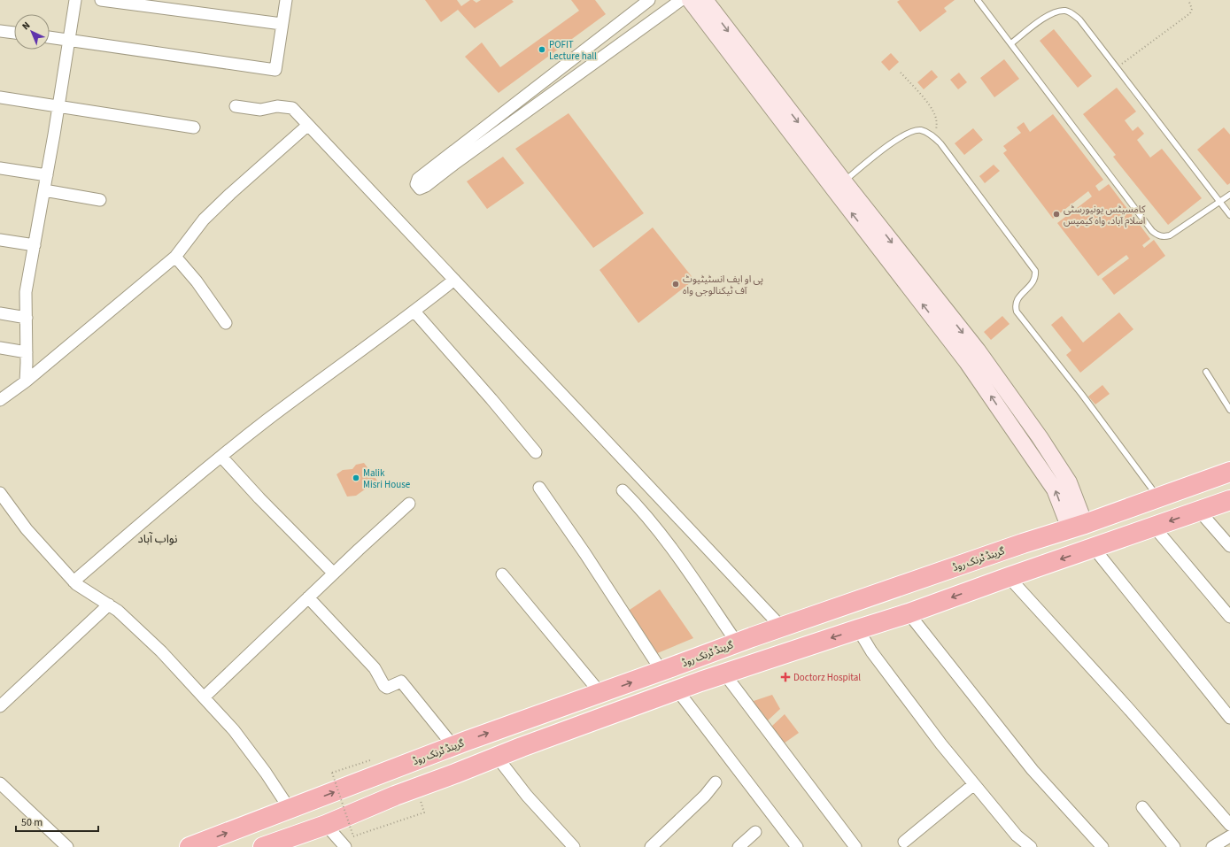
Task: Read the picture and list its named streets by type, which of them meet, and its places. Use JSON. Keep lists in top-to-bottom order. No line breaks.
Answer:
{"streets":{"highway":["گرینڈ ٹرنک روڈ"]},"districts":["نواب آباد"],"places":{"other":["POFIT Lecture hall","کامسیٹس یونیورسٹی اسلام آباد، واہ کیمپس","پی او ایف انسٹیٹیوٹ آف ٹیکنالوجی واہ","Malik Misri House"],"health":["Doctorz Hospital"]},"scale_bar":"50 m","north":"top left"}
